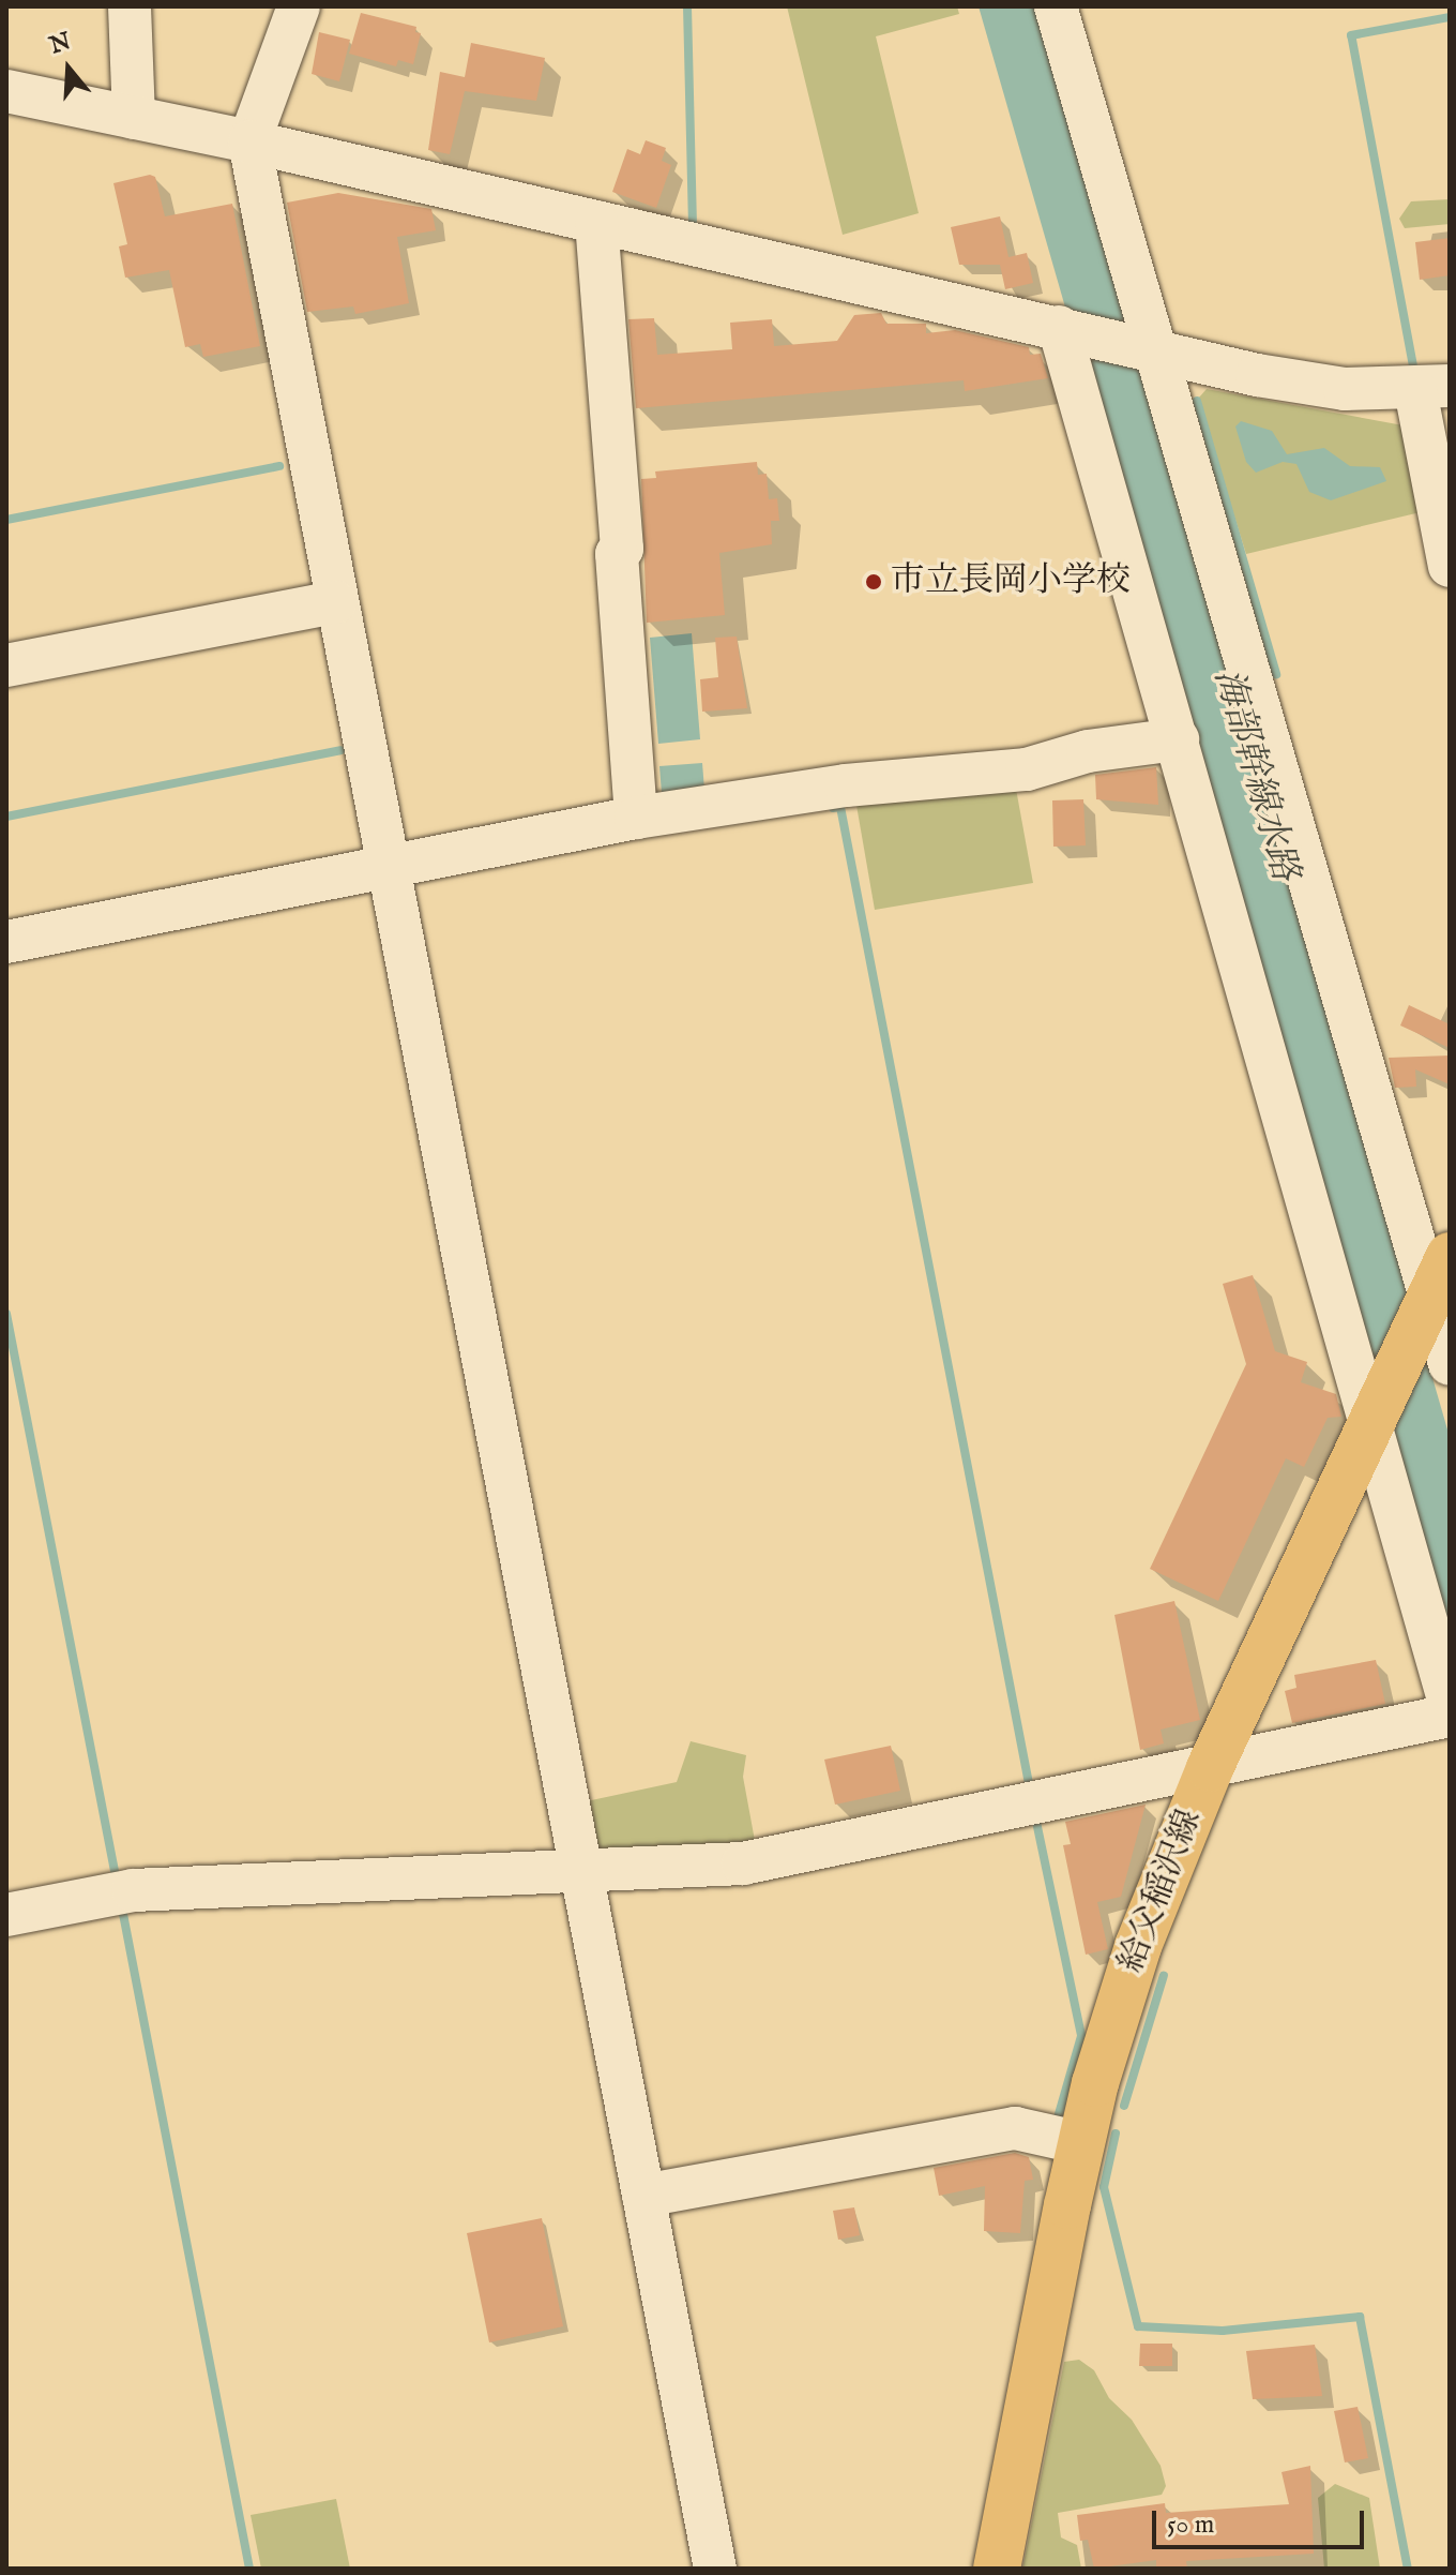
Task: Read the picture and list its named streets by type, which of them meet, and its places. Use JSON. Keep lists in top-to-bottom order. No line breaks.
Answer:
{"streets":{"main road":["給父稲沢線"]},"water":["海部幹線水路"],"places":["市立長岡小学校"],"scale_bar":"50 m","north":"top"}
